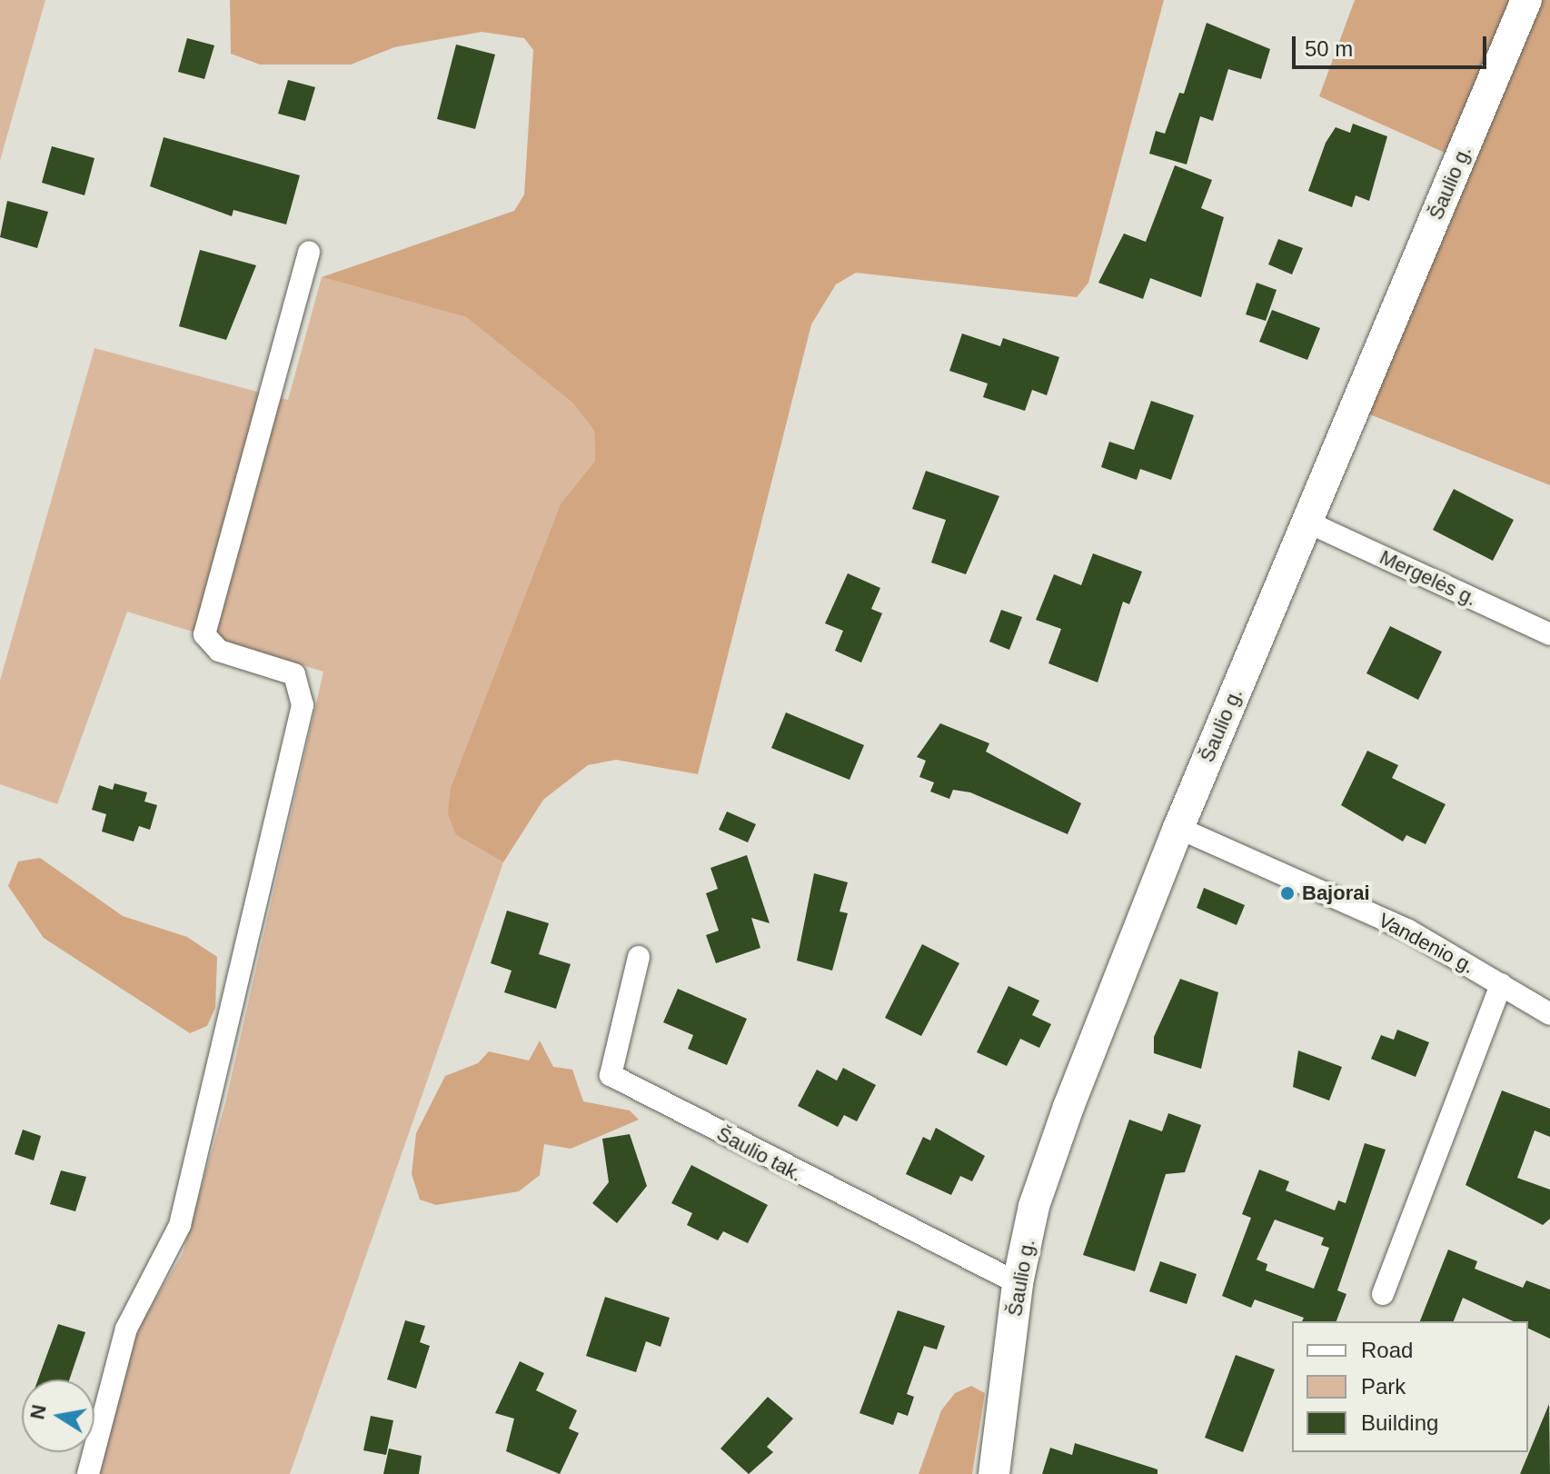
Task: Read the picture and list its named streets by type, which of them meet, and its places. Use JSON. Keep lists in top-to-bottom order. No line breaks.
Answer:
{"streets":{"street":["Šaulio g.","Mergelės g.","Vandenio g.","Šaulio tak."]},"crossings":[["Šaulio g.","Mergelės g."],["Šaulio g.","Vandenio g."],["Šaulio g.","Šaulio tak."]],"places":["Bajorai"],"legend":["Road","Park","Building"],"scale_bar":"50 m","north":"left"}
